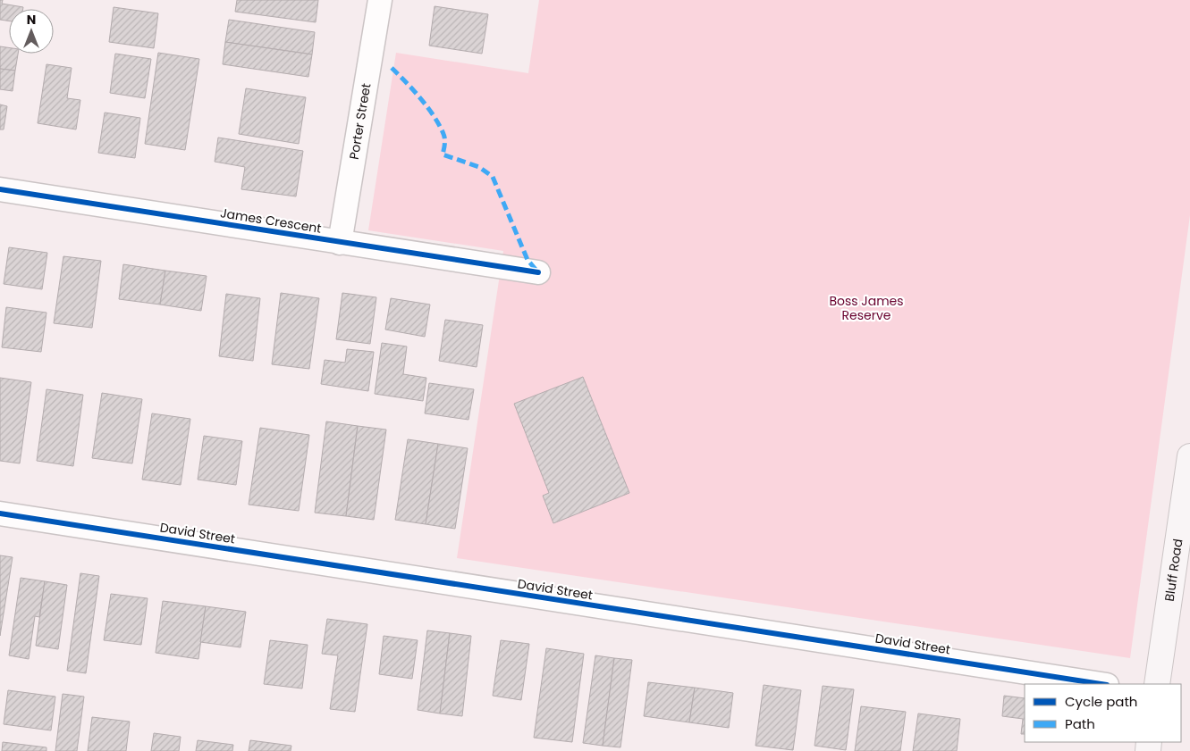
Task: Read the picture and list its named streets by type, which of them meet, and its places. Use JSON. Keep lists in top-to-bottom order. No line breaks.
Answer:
{"streets":{"main road":["Bluff Road"],"street":["Porter Street","James Crescent","David Street"]},"crossings":[["Porter Street","James Crescent"]],"parks":["Boss James Reserve"],"legend":["Cycle path","Path"],"north":"top"}
